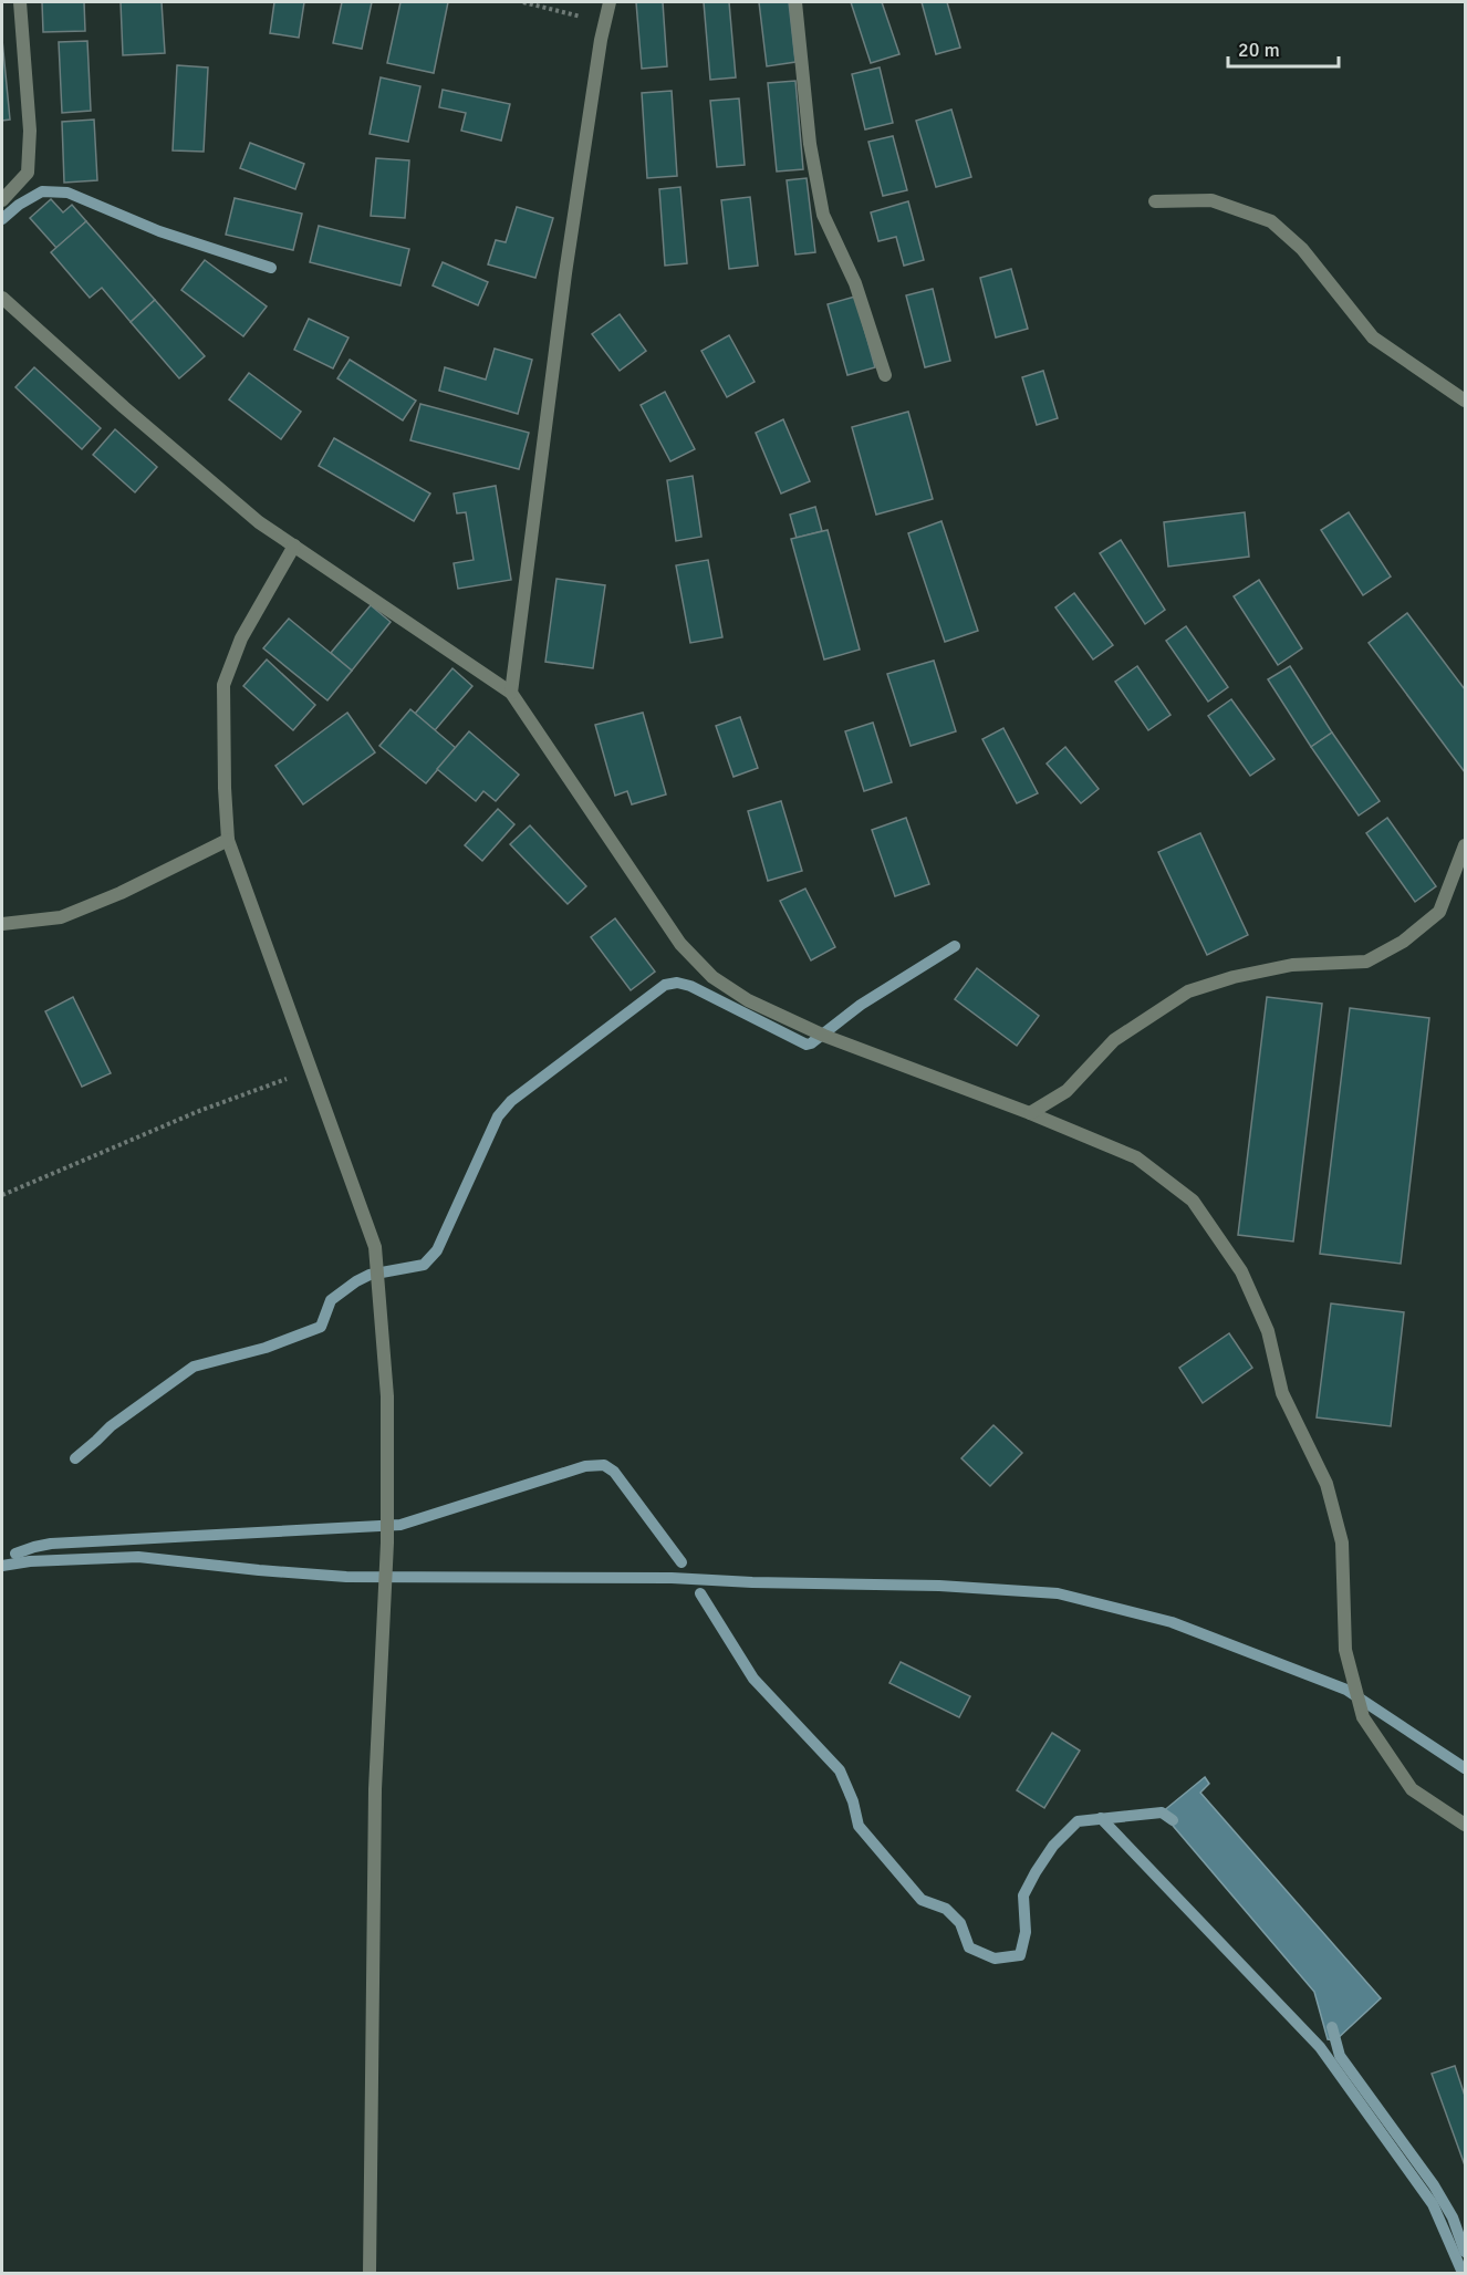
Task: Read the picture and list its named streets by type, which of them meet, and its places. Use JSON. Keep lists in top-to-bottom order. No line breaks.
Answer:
{"scale_bar":"20 m"}
